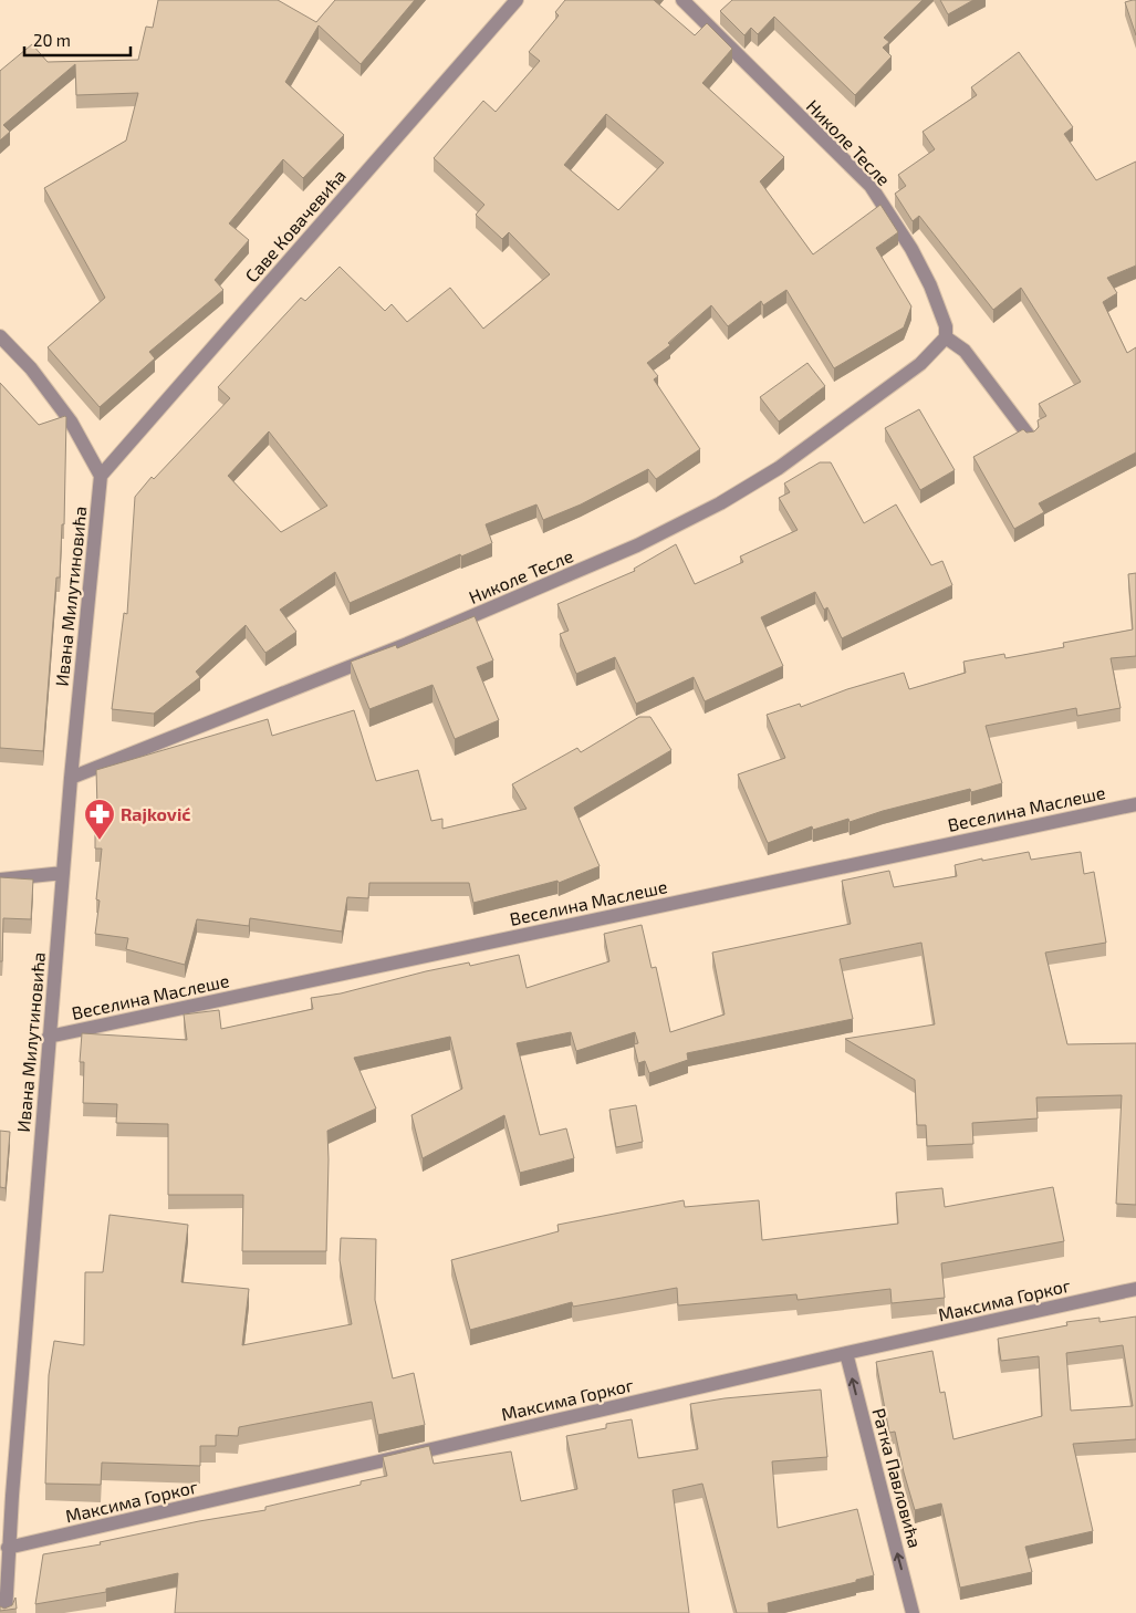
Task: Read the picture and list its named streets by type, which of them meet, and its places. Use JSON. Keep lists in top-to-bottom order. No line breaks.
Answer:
{"streets":{"street":["Николе Тесле","Саве Ковачевића","Ивана Милутиновића","Веселина Маслеше","Максима Горког","Ратка Павловића"]},"crossings":[["Николе Тесле","Ивана Милутиновића"],["Саве Ковачевића","Ивана Милутиновића"],["Ивана Милутиновића","Веселина Маслеше"],["Ивана Милутиновића","Максима Горког"],["Максима Горког","Ратка Павловића"]],"one_way":["Ратка Павловића"],"places":{"pharmacy":["Rajković"]},"scale_bar":"20 m"}
